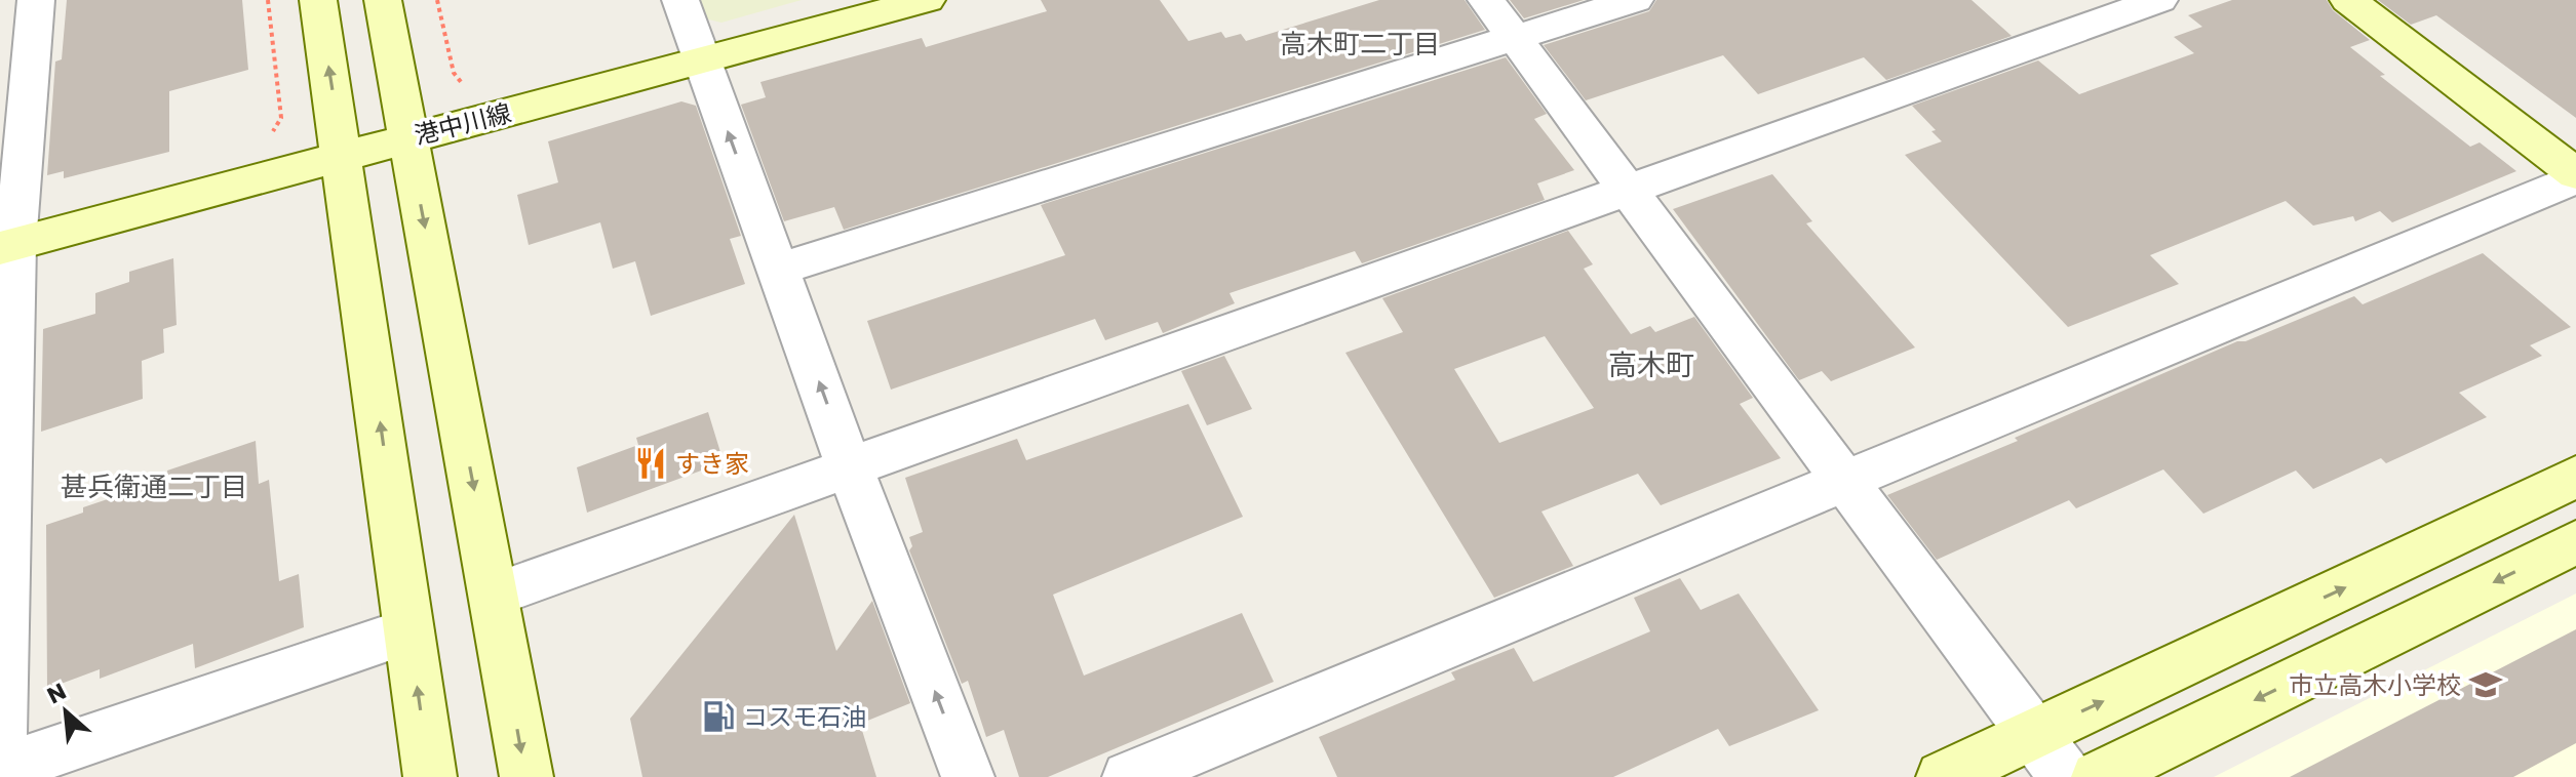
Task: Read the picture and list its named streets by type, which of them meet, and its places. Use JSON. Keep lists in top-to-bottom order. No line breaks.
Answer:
{"streets":{"street":["港中川線"]},"districts":["高木町二丁目","高木町","甚兵衛通二丁目"],"places":{"restaurant":["すき家"],"school or university":["市立高木小学校"],"fuel station":["コスモ石油"]},"north":"top left"}
